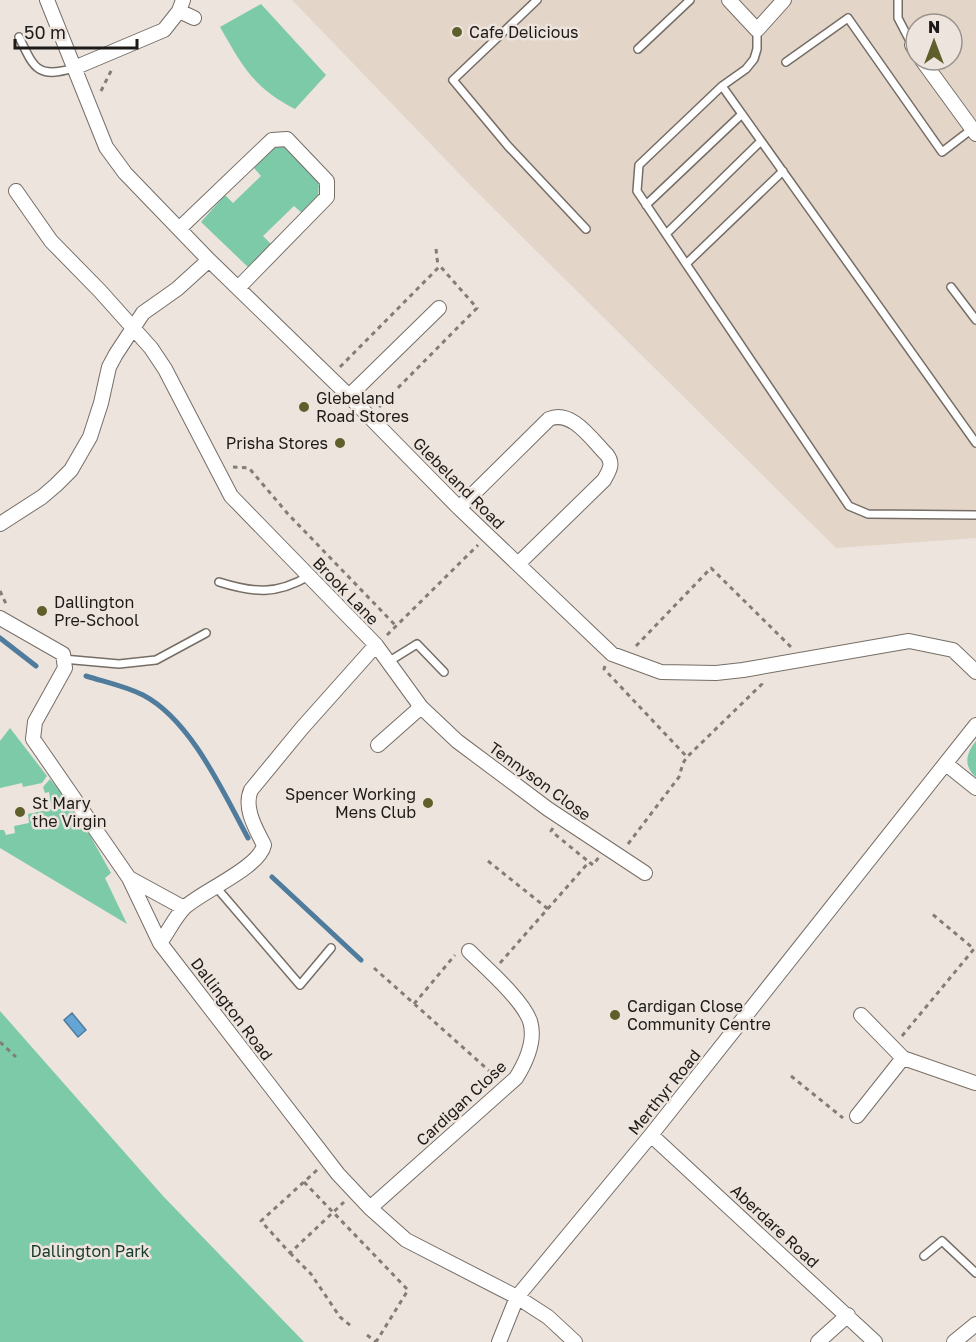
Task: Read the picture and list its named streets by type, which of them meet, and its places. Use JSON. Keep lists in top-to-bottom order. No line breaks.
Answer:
{"streets":{"street":["Glebeland Road","Brook Lane","Tennyson Close","Dallington Road","Merthyr Road","Cardigan Close","Aberdare Road"]},"crossings":[["Brook Lane","Tennyson Close"],["Brook Lane","Dallington Road"],["Dallington Road","Merthyr Road"],["Dallington Road","Cardigan Close"],["Merthyr Road","Aberdare Road"]],"parks":["Dallington Park"],"places":["Cafe Delicious","Glebeland Road Stores","Prisha Stores","Dallington Pre-School","Spencer Working Mens Club","St Mary the Virgin","Cardigan Close Community Centre"],"scale_bar":"50 m","north":"top"}
